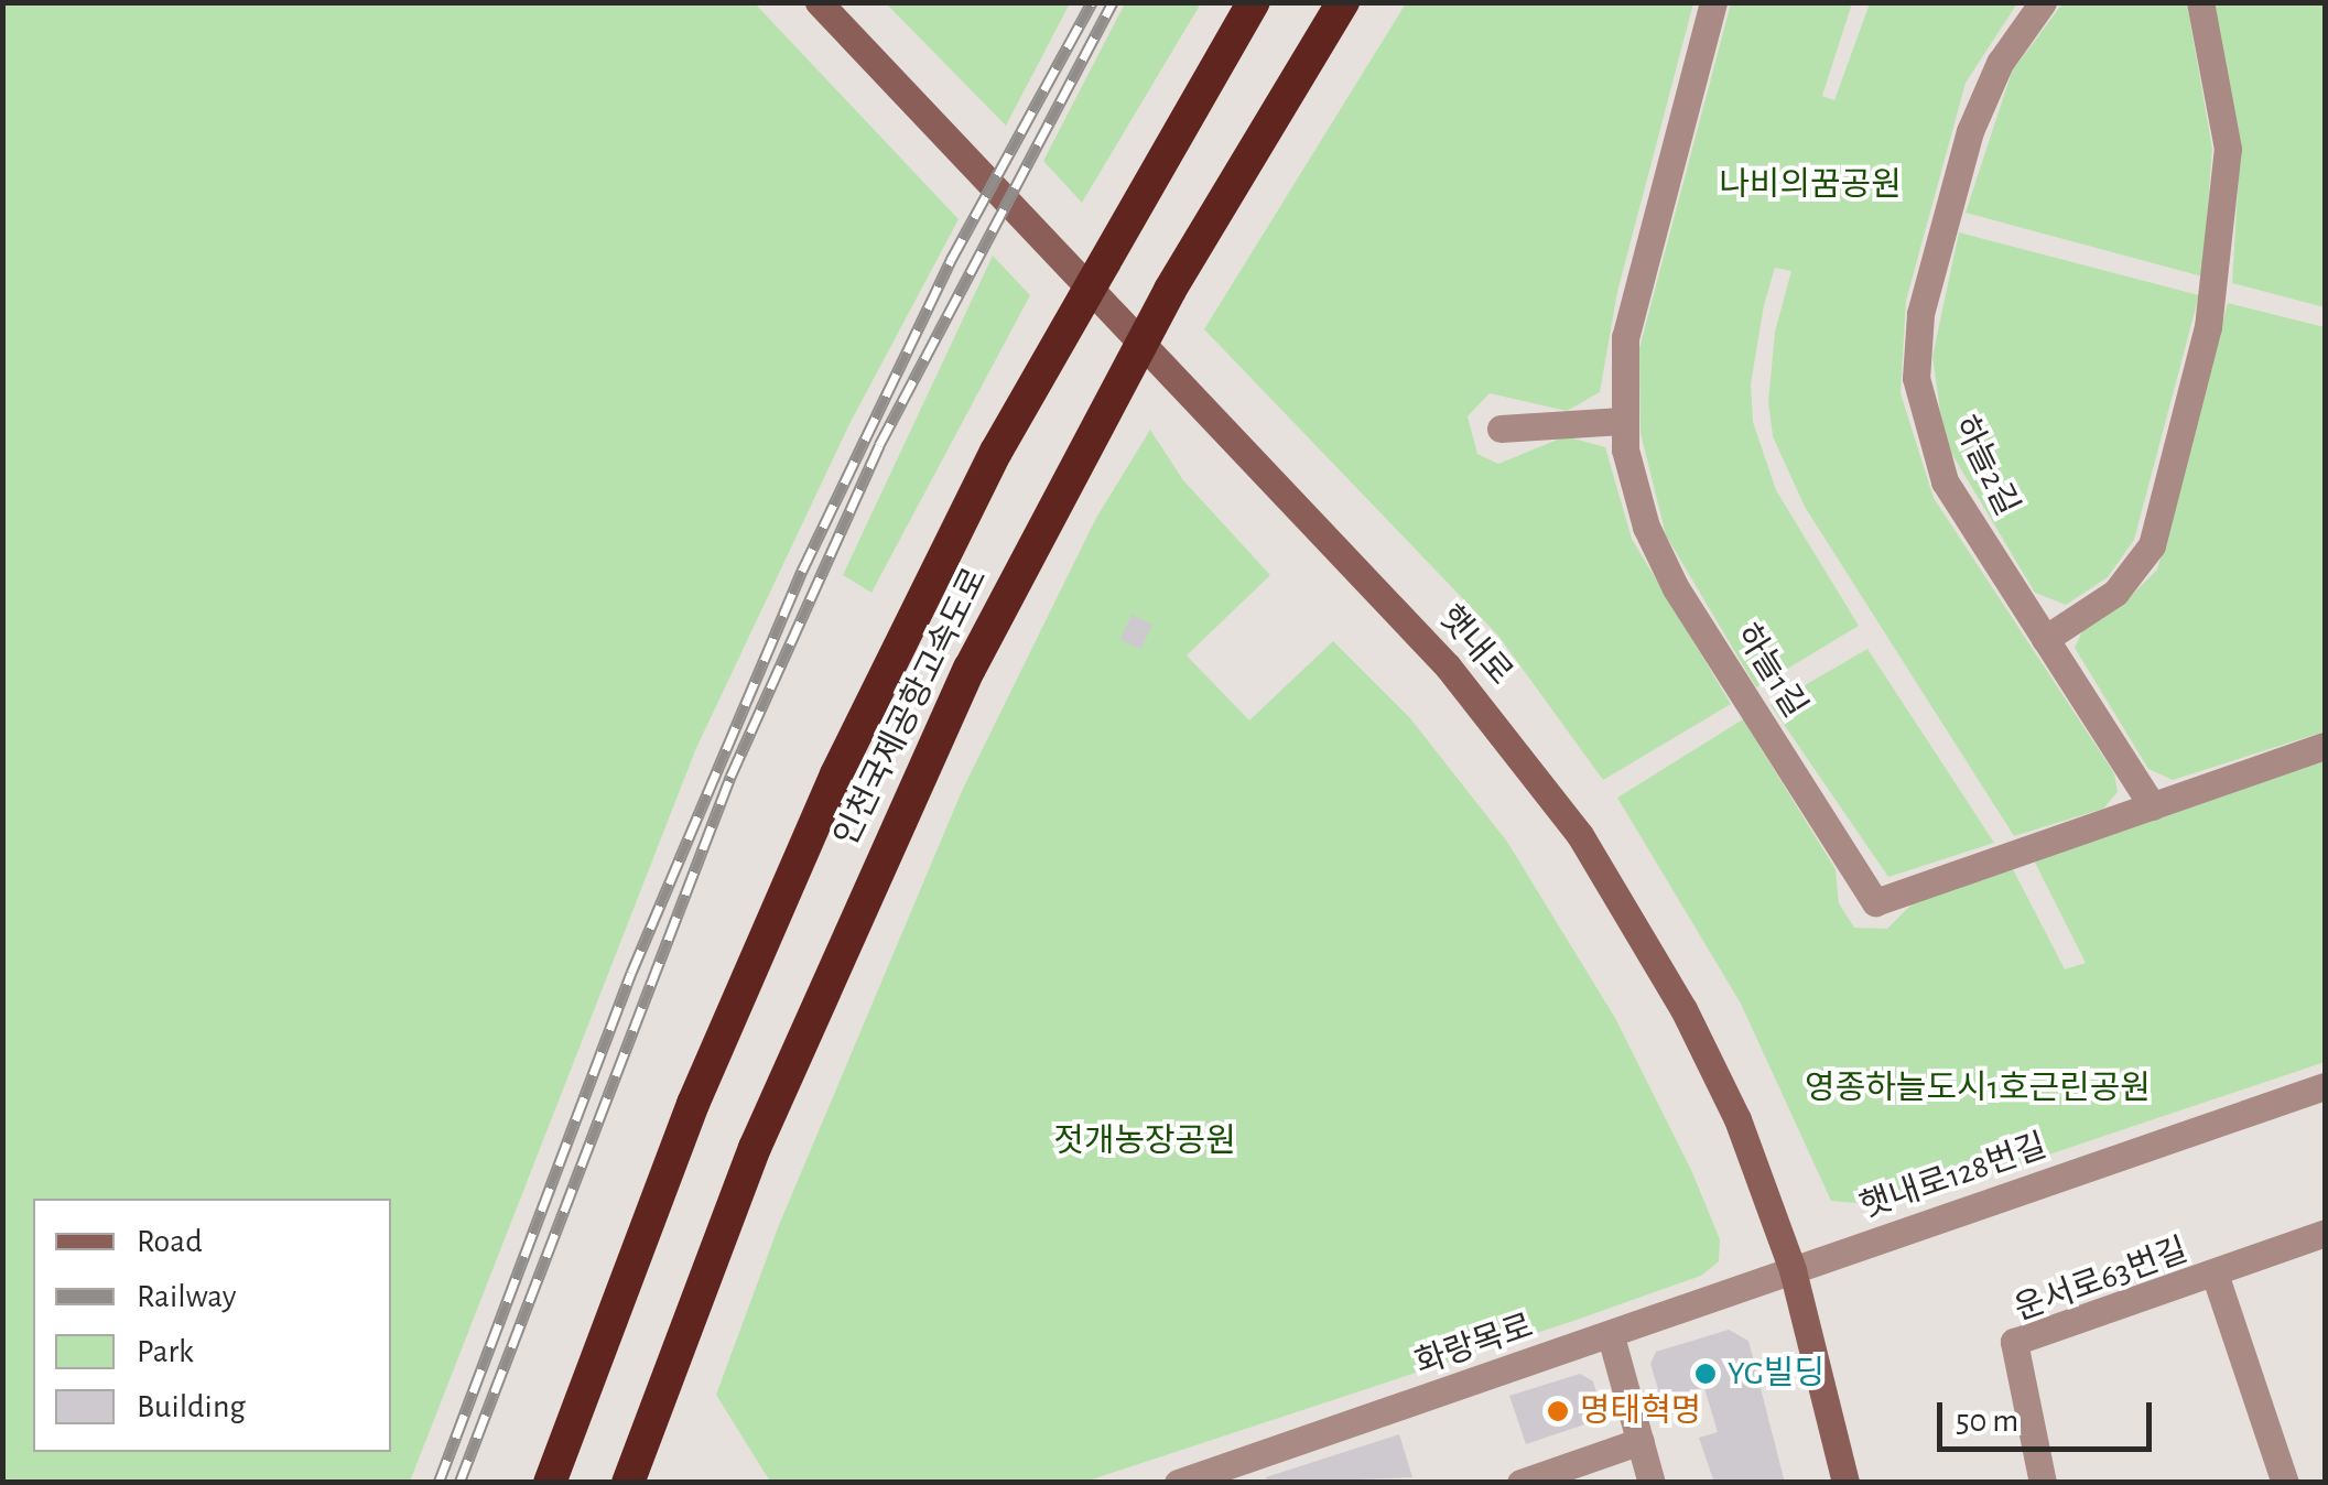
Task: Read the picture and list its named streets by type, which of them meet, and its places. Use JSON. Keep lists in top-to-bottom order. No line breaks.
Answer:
{"streets":{"highway":["인천국제공항고속도로"],"main road":["햇내로"],"street":["하늘2길","하늘1길","햇내로128번길","운서로63번길","화랑목로"]},"crossings":[["하늘2길","하늘1길"],["햇내로","햇내로128번길"],["햇내로","화랑목로"],["햇내로128번길","화랑목로"]],"parks":["나비의꿈공원","영종하늘도시1호근린공원","젓개농장공원"],"places":["YG빌딩","명태혁명"],"legend":["Road","Railway","Park","Building"],"scale_bar":"50 m"}
